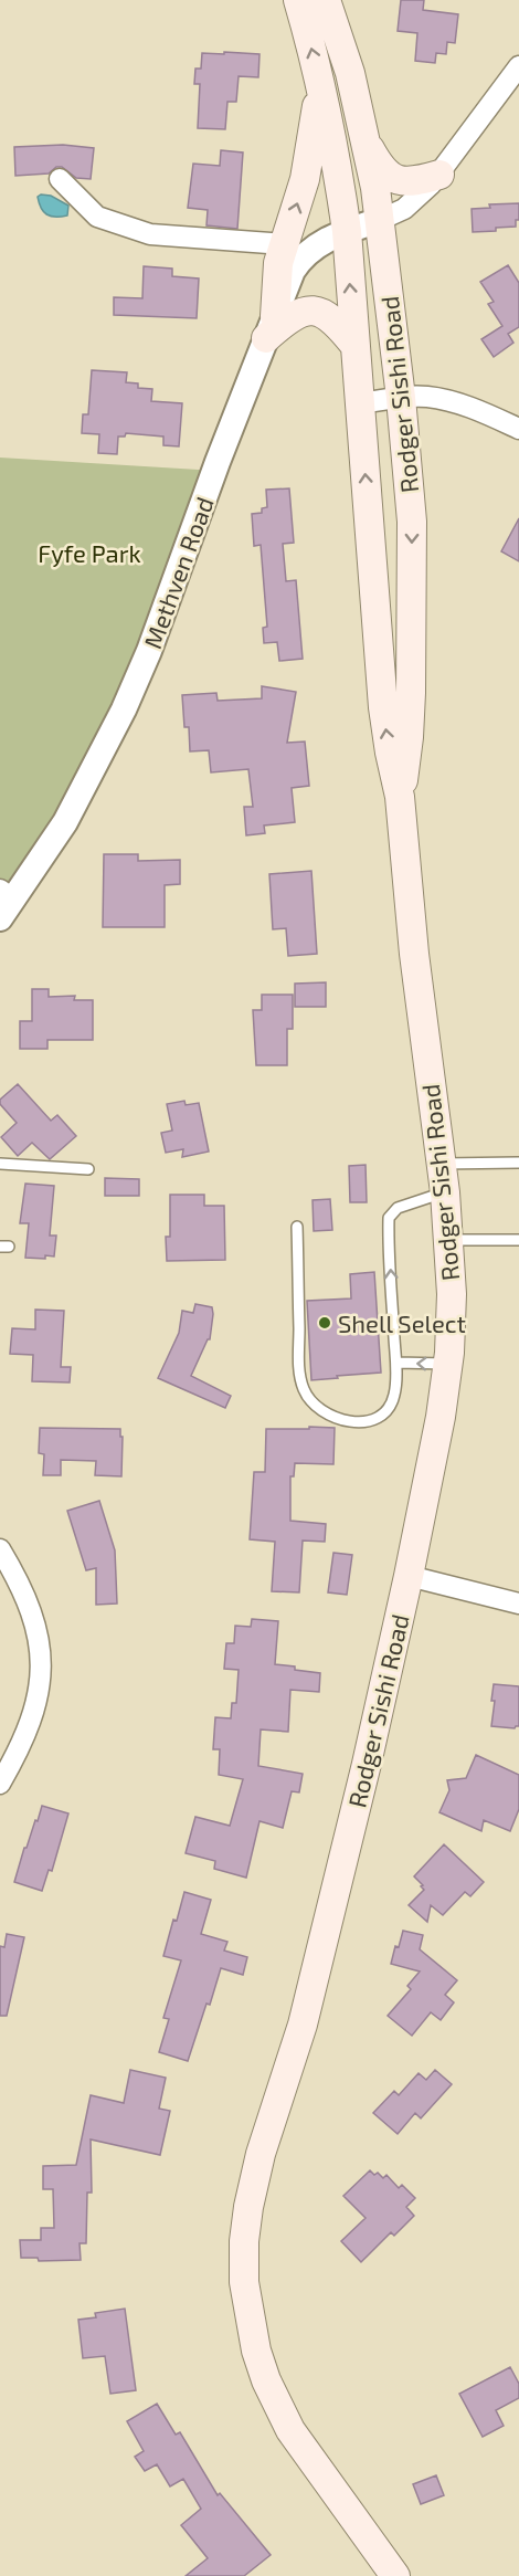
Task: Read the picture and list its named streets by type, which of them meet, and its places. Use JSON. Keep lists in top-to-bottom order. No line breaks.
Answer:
{"streets":{"main road":["Rodger Sishi Road"],"street":["Methven Road"]},"crossings":[["Rodger Sishi Road","Methven Road"]],"parks":["Fyfe Park"],"places":["Shell Select"]}
